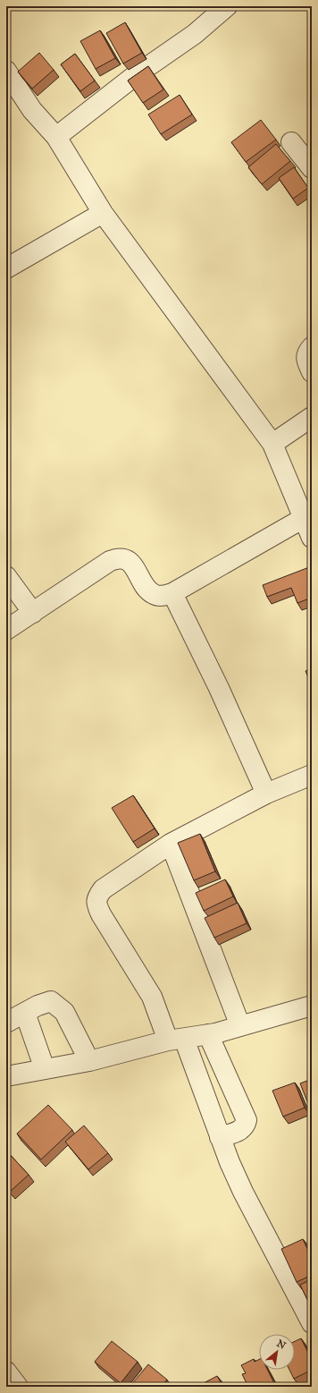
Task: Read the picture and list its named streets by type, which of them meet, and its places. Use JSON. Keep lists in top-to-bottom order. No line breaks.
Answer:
{"north":"top right"}
